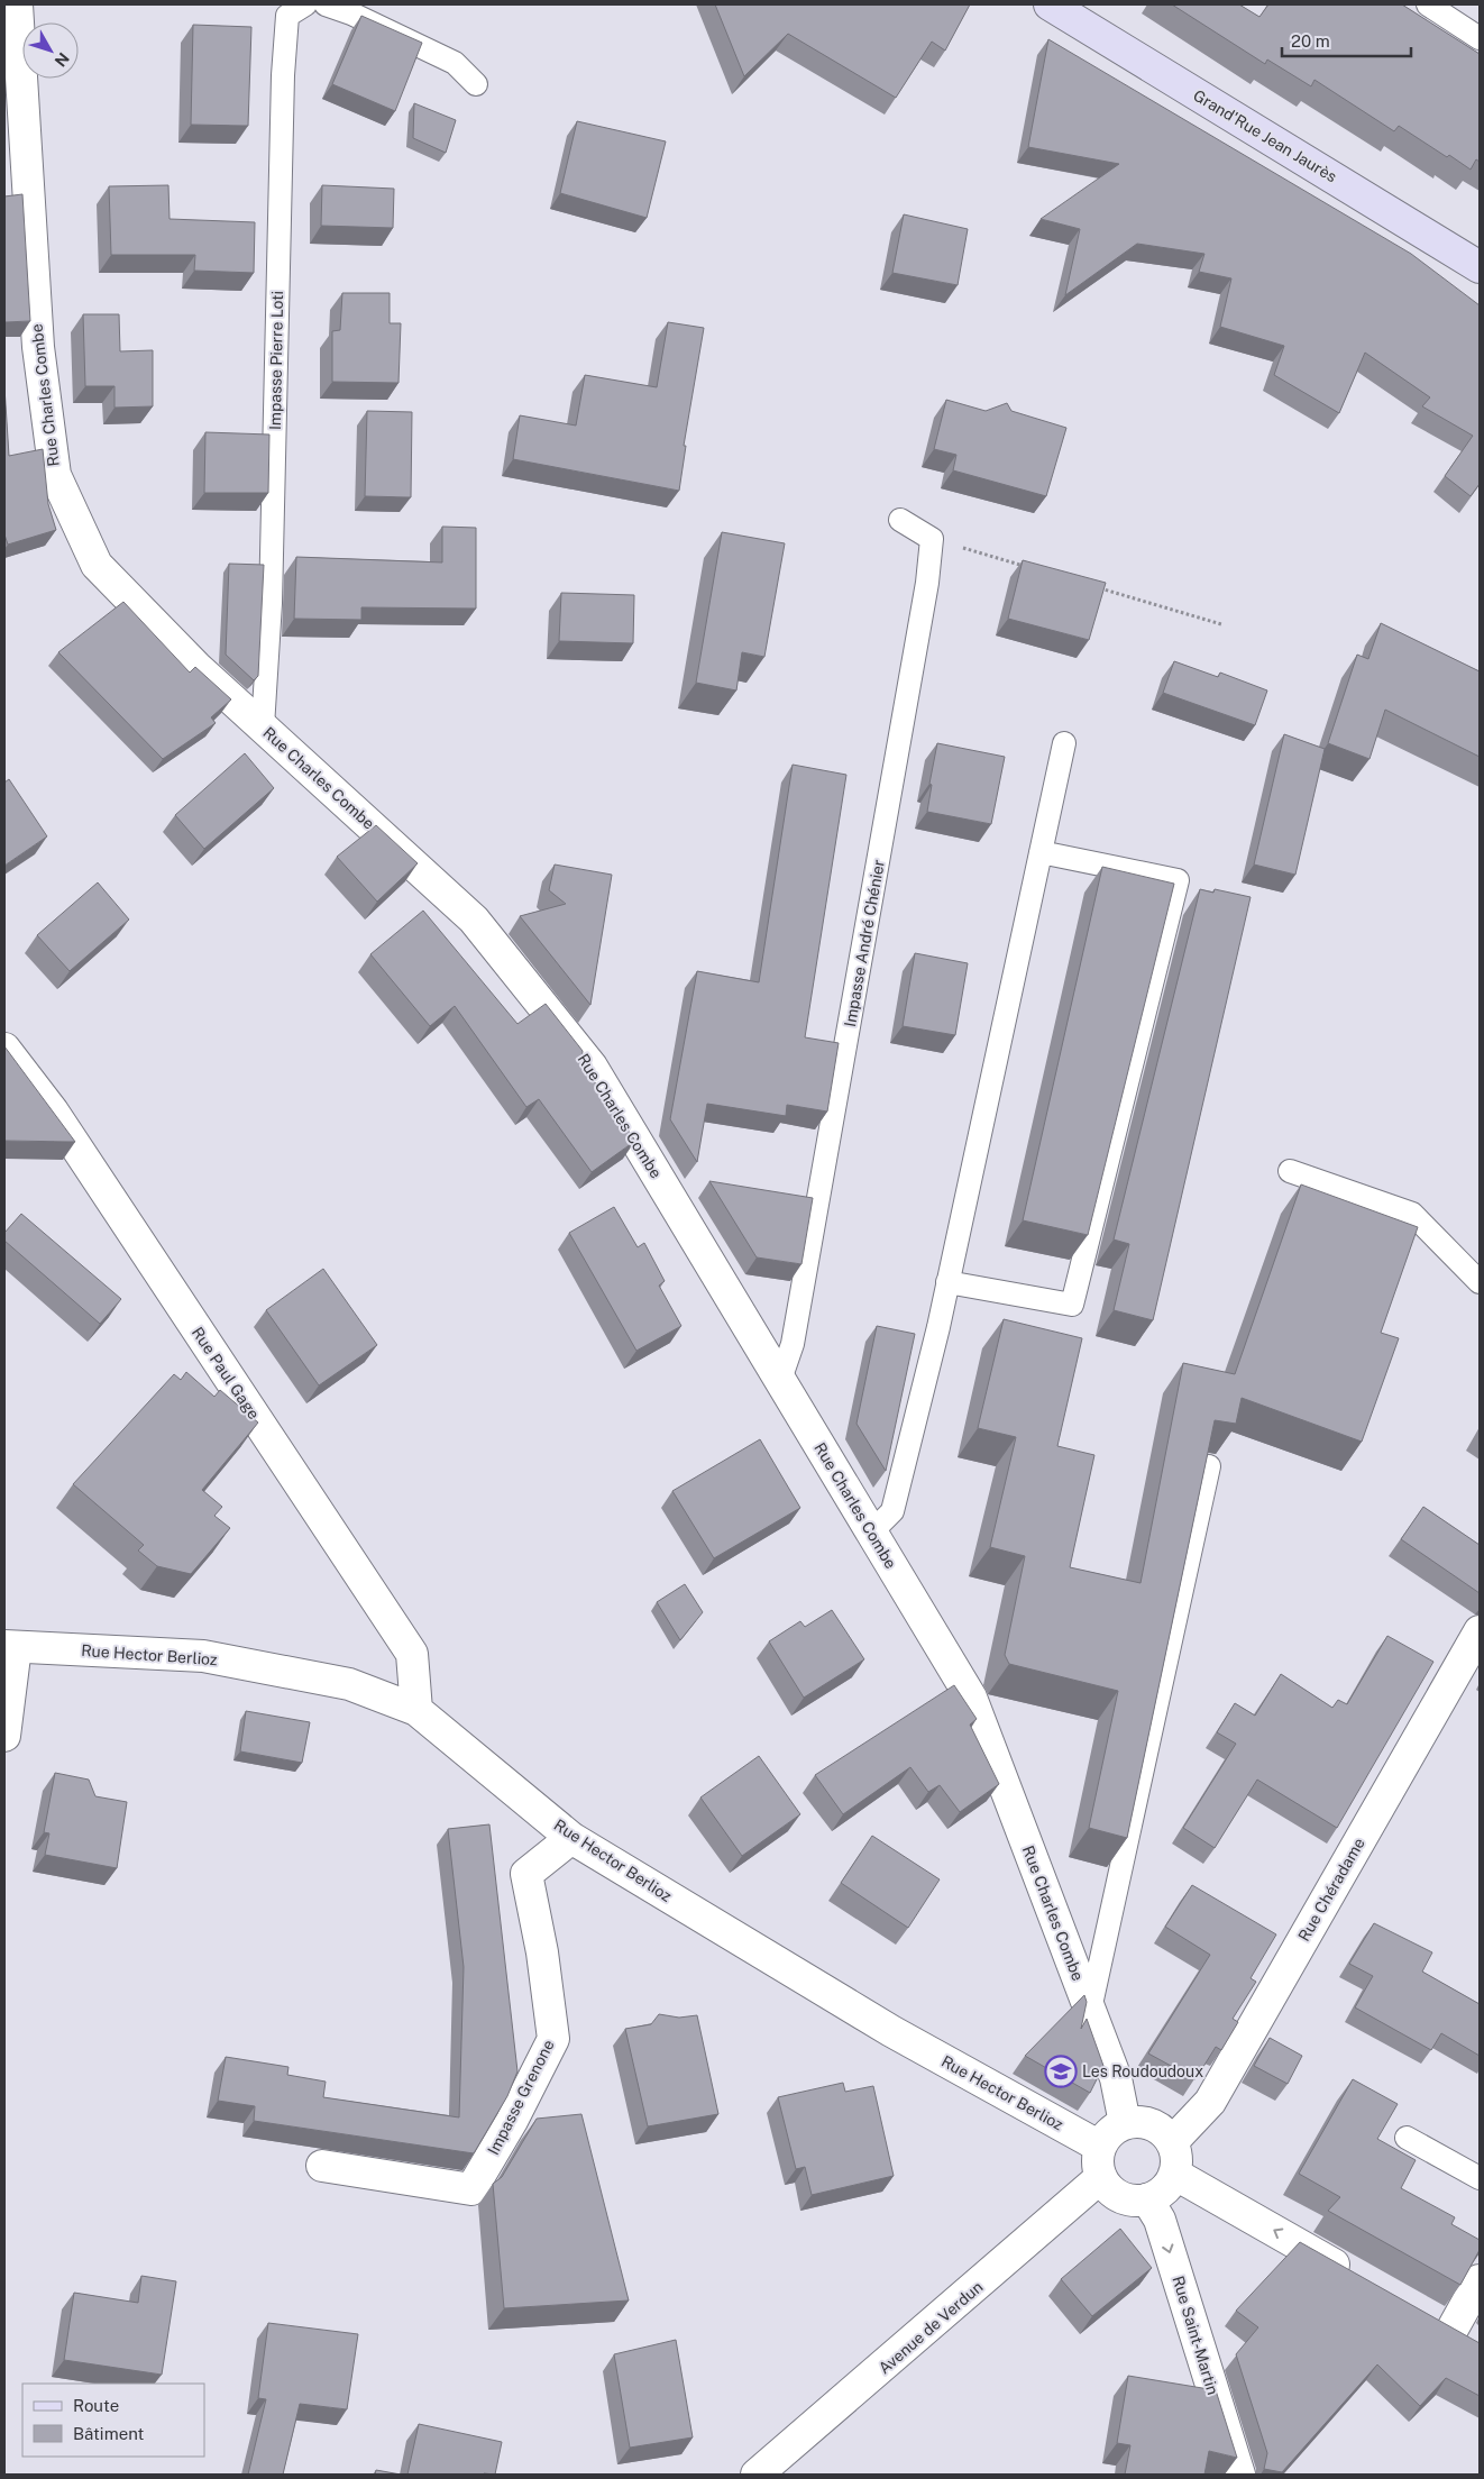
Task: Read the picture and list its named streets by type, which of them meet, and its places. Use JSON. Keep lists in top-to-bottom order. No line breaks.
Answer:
{"streets":{"main road":["Grand'Rue Jean Jaurès"],"street":["Rue Charles Combe","Rue Paul Gage","Rue Hector Berlioz","Rue Chéradame","Impasse Grenone","Avenue de Verdun","Rue Saint-Martin"],"lane":["Impasse Pierre Loti","Impasse André Chénier"]},"crossings":[["Impasse Pierre Loti","Rue Charles Combe"],["Rue Charles Combe","Impasse André Chénier"],["Rue Charles Combe","Rue Hector Berlioz"],["Rue Charles Combe","Rue Chéradame"],["Rue Charles Combe","Avenue de Verdun"],["Rue Charles Combe","Rue Saint-Martin"],["Rue Paul Gage","Rue Hector Berlioz"],["Rue Hector Berlioz","Rue Chéradame"],["Rue Hector Berlioz","Impasse Grenone"],["Rue Hector Berlioz","Avenue de Verdun"],["Rue Hector Berlioz","Rue Saint-Martin"],["Rue Chéradame","Avenue de Verdun"],["Rue Chéradame","Rue Saint-Martin"],["Avenue de Verdun","Rue Saint-Martin"]],"one_way":["Rue Saint-Martin"],"places":{"school or university":["Les Roudoudoux"]},"legend":["Route","Bâtiment"],"scale_bar":"20 m","north":"bottom right"}
